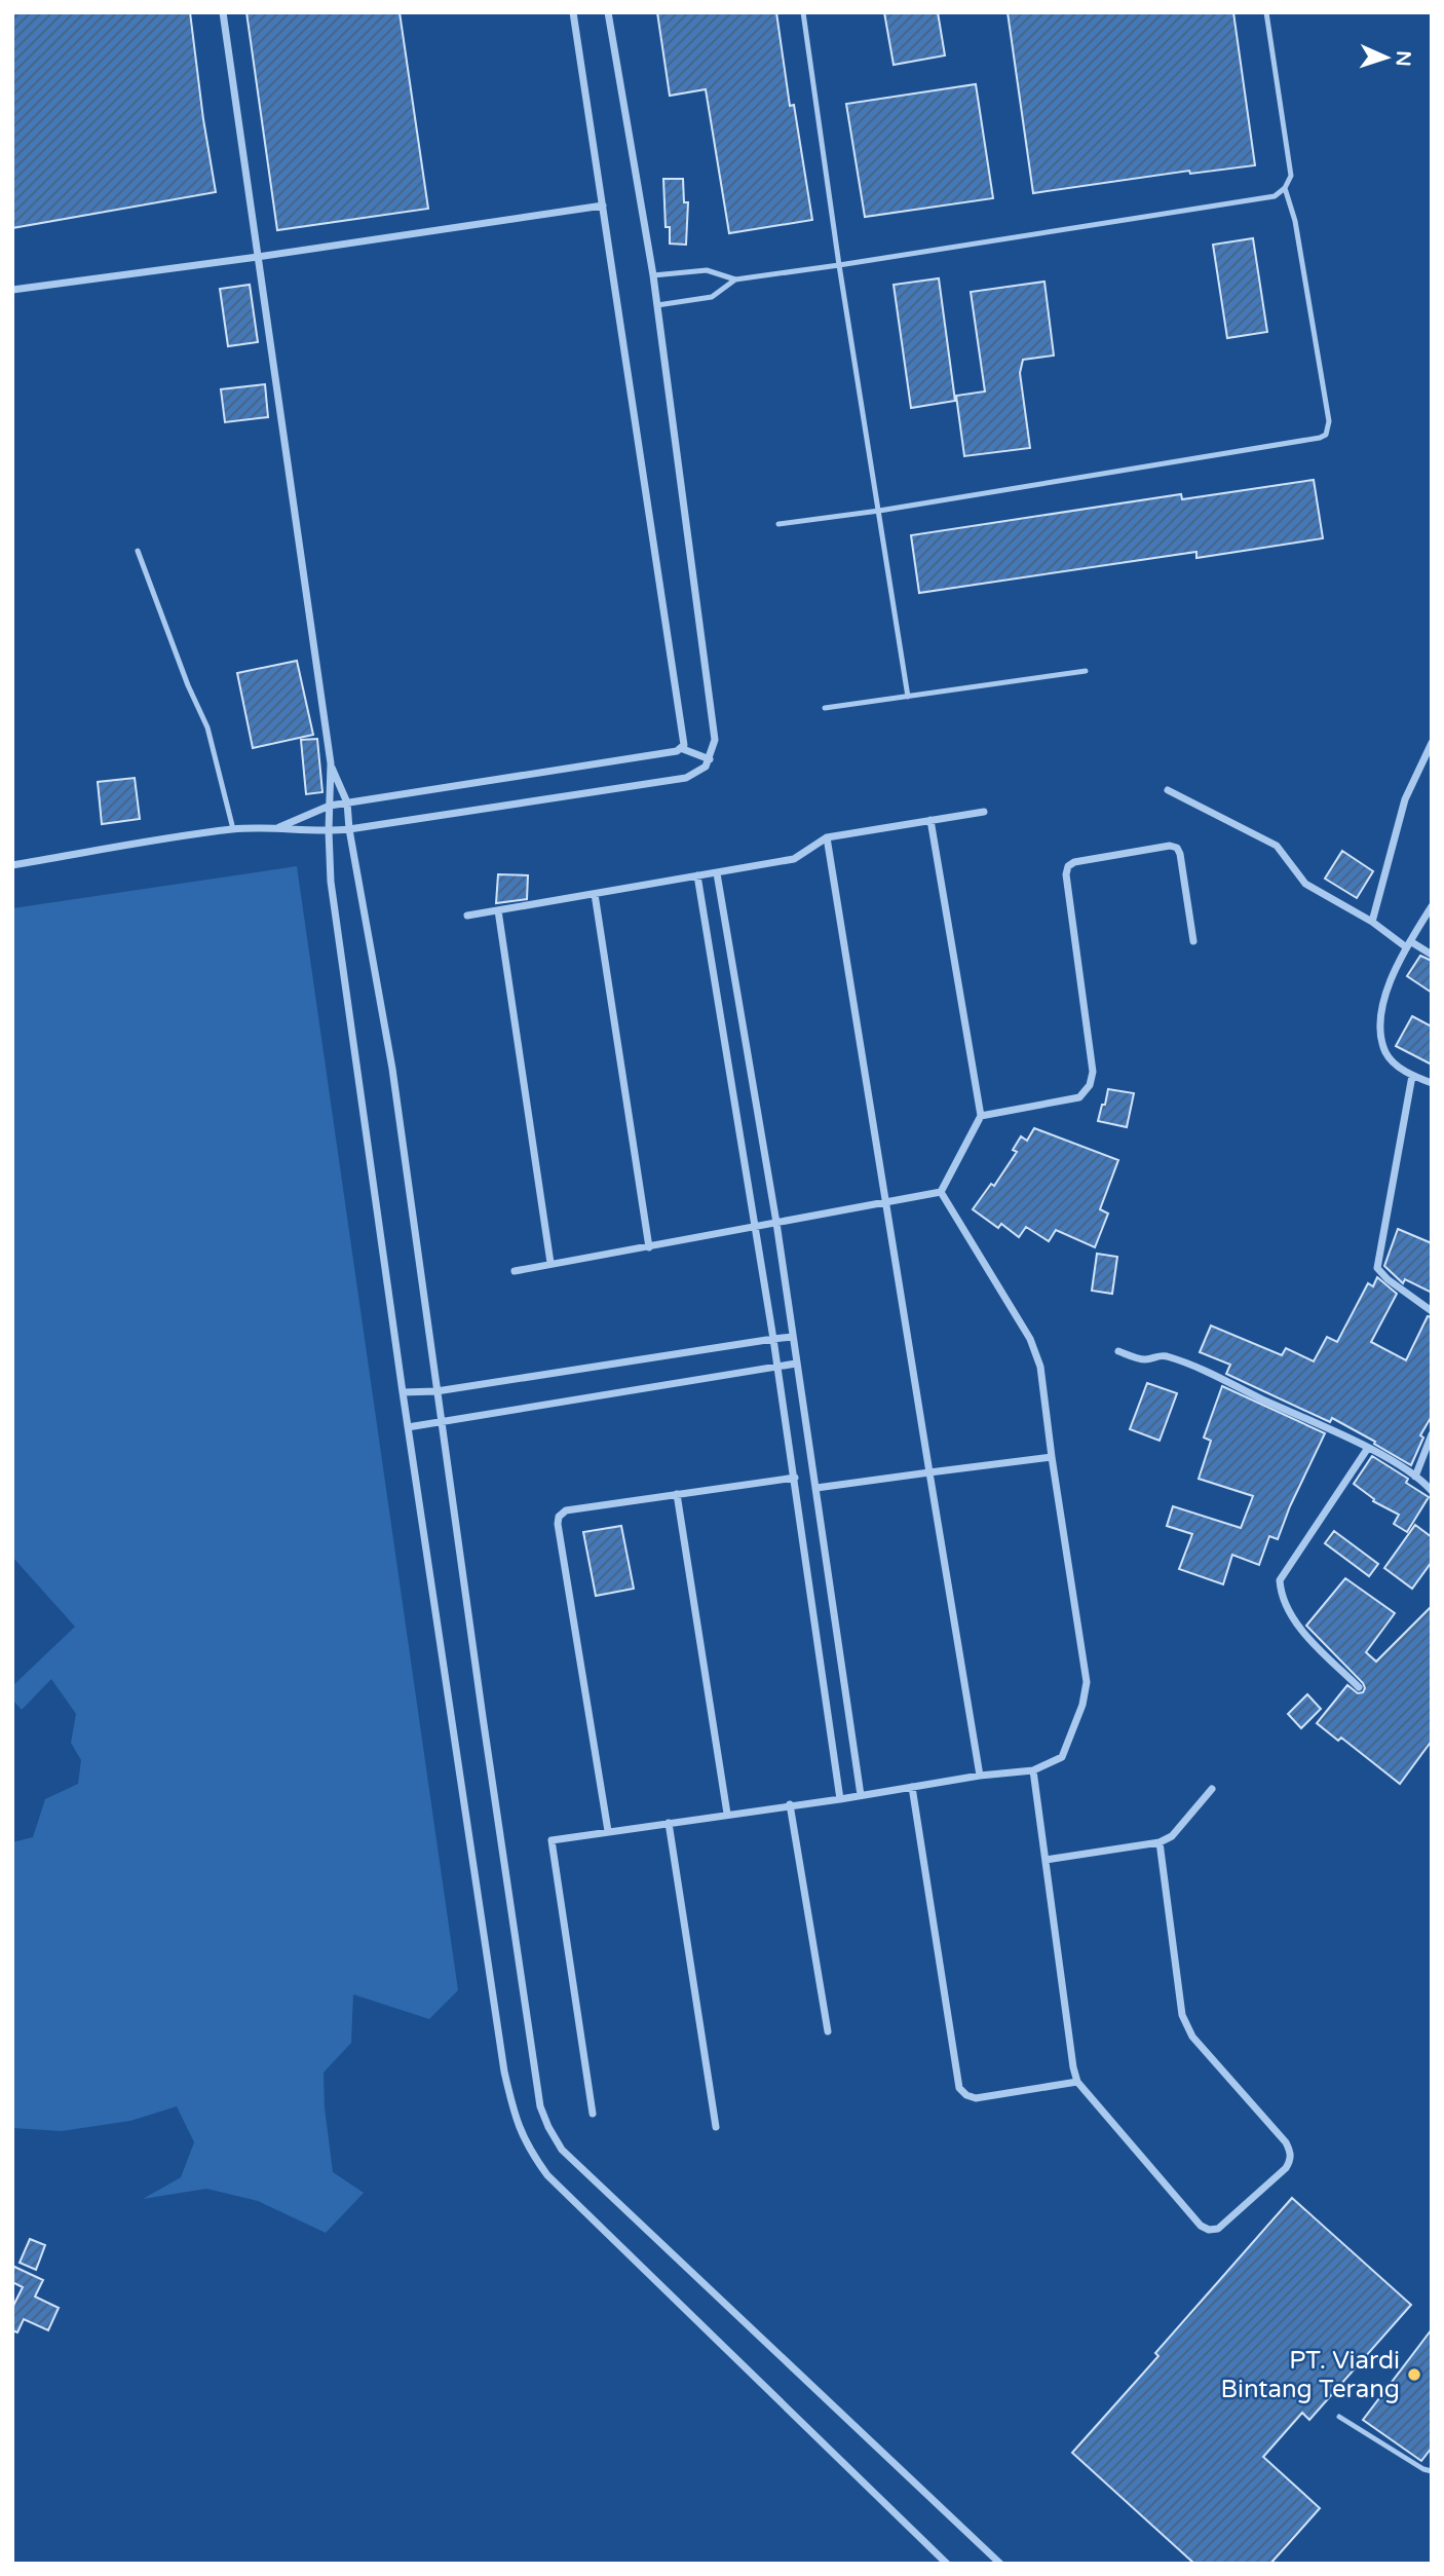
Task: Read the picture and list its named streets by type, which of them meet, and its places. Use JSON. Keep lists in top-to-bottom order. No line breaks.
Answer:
{"places":["PT. Viardi Bintang Terang"],"north":"right"}
